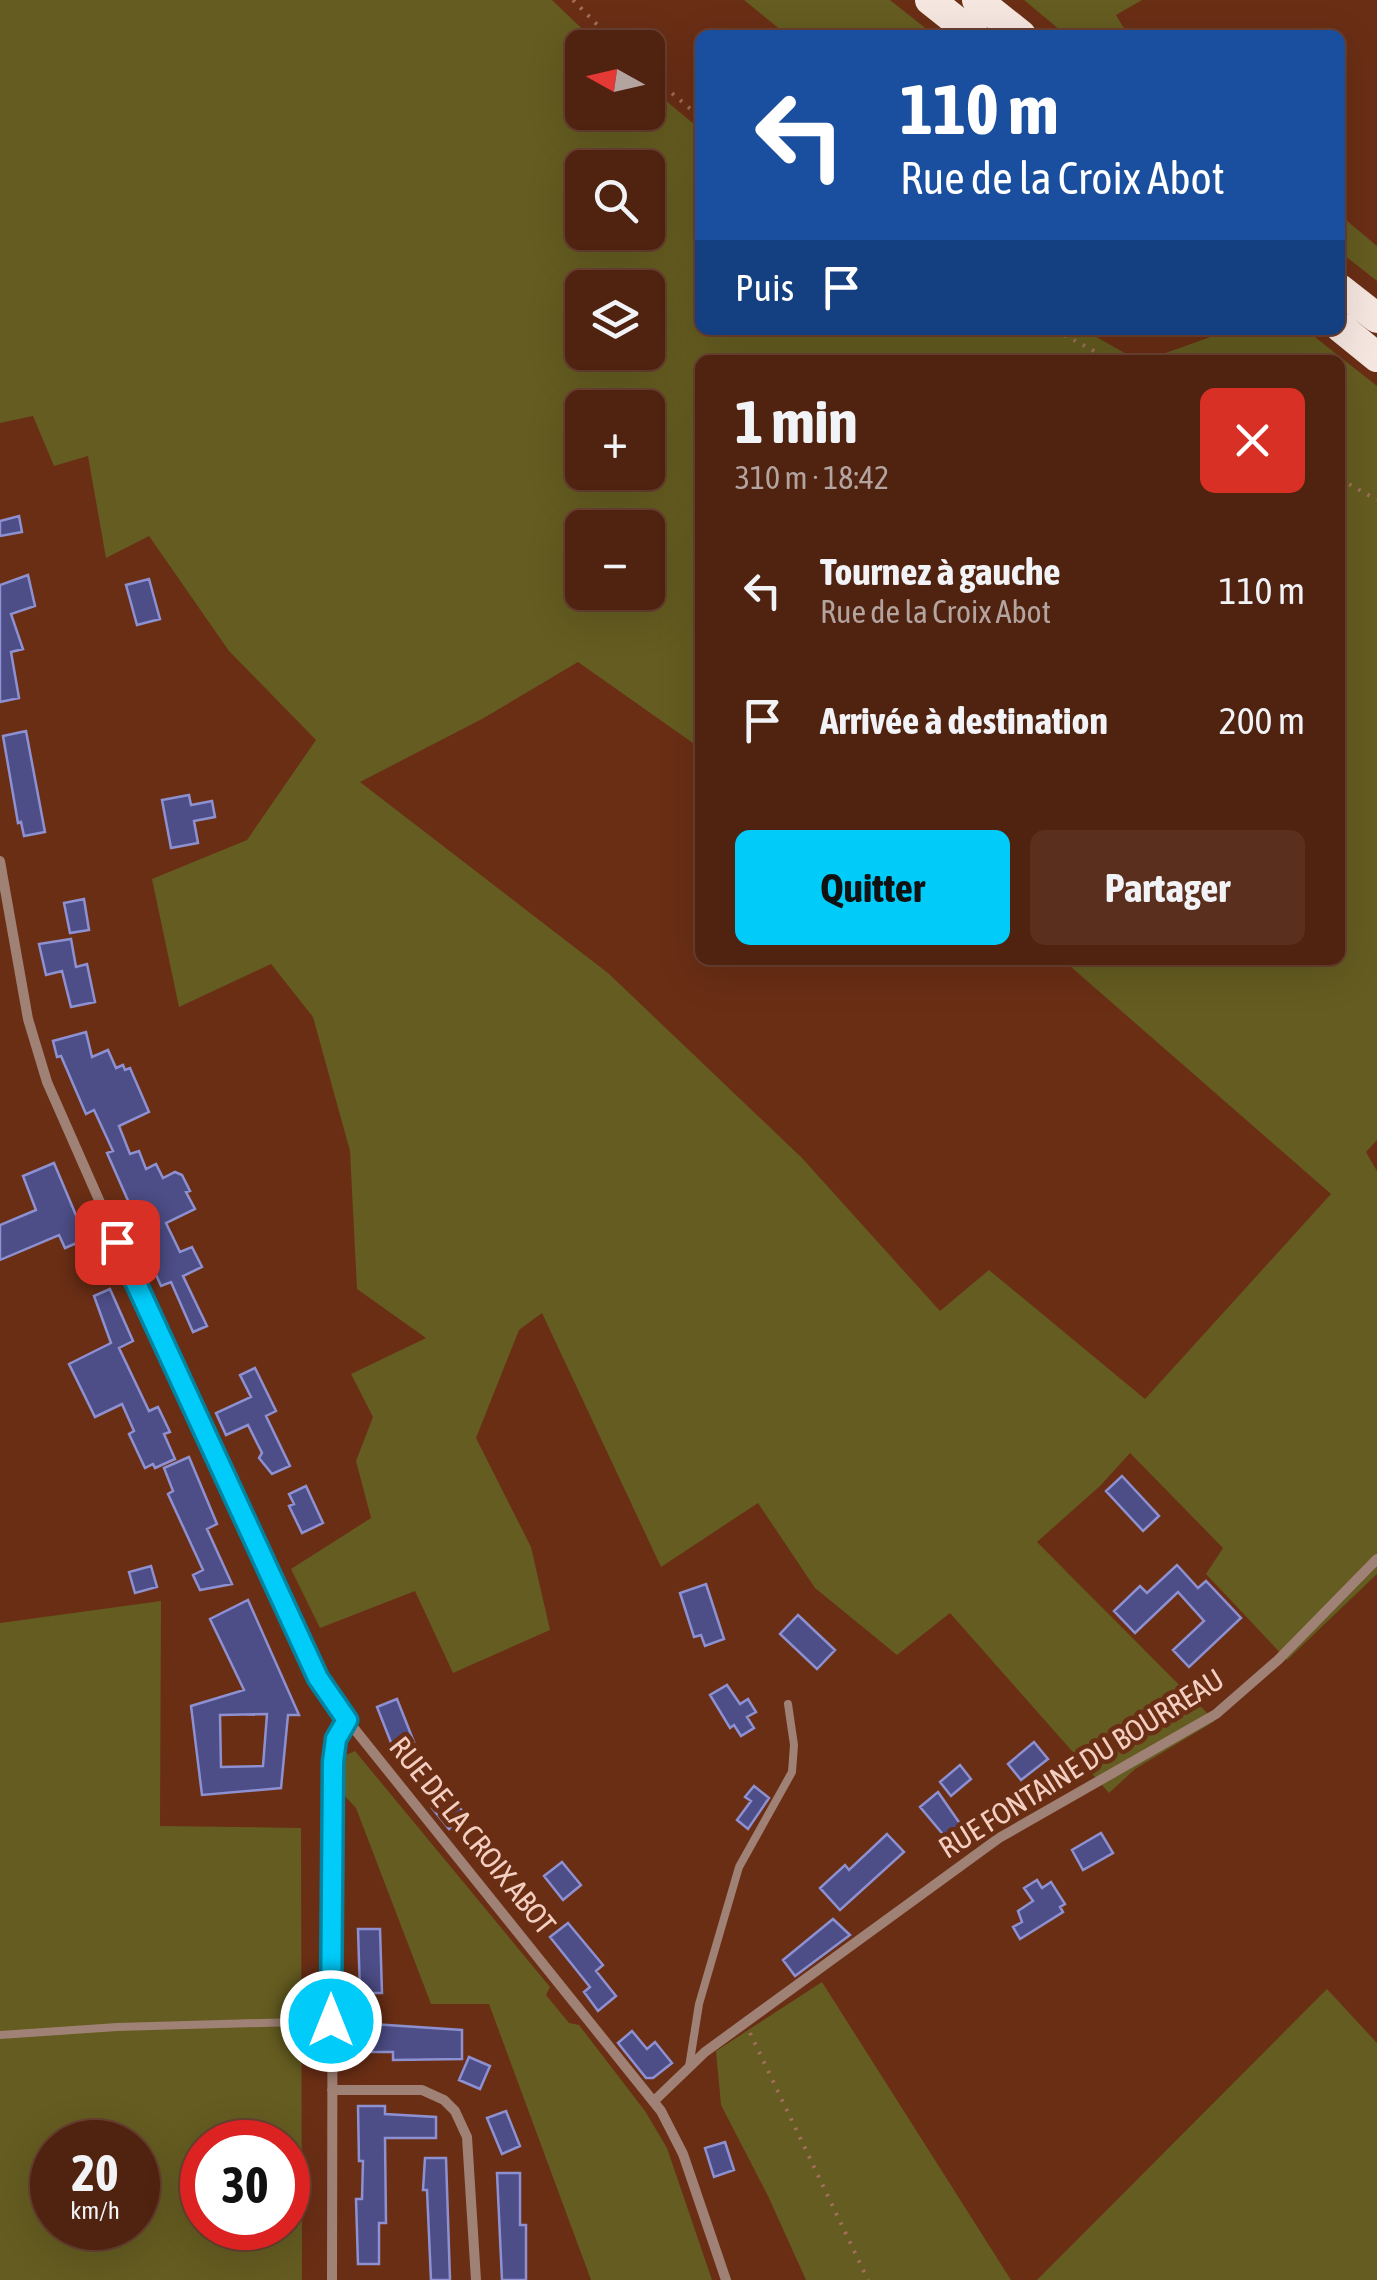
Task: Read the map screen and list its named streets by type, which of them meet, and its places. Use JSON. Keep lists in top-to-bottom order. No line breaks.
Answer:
{"streets":{"street":["RUE FONTAINE DU BOURREAU","RUE DE LA CROIX ABOT"]},"crossings":[["RUE FONTAINE DU BOURREAU","RUE DE LA CROIX ABOT"]],"north":"left","page":{"map_buttons":["+","−"],"turn":["110 m","Rue de la Croix Abot"],"then":"Puis","heading":["1 min","310 m · 18:42"],"list":[{"name":"Tournez à gauche","note":"Rue de la Croix Abot","value":"110 m"},{"name":"Arrivée à destination","value":"200 m"}],"buttons":["Quitter","Partager"],"speed":"20 km/h","limit":"30"}}
